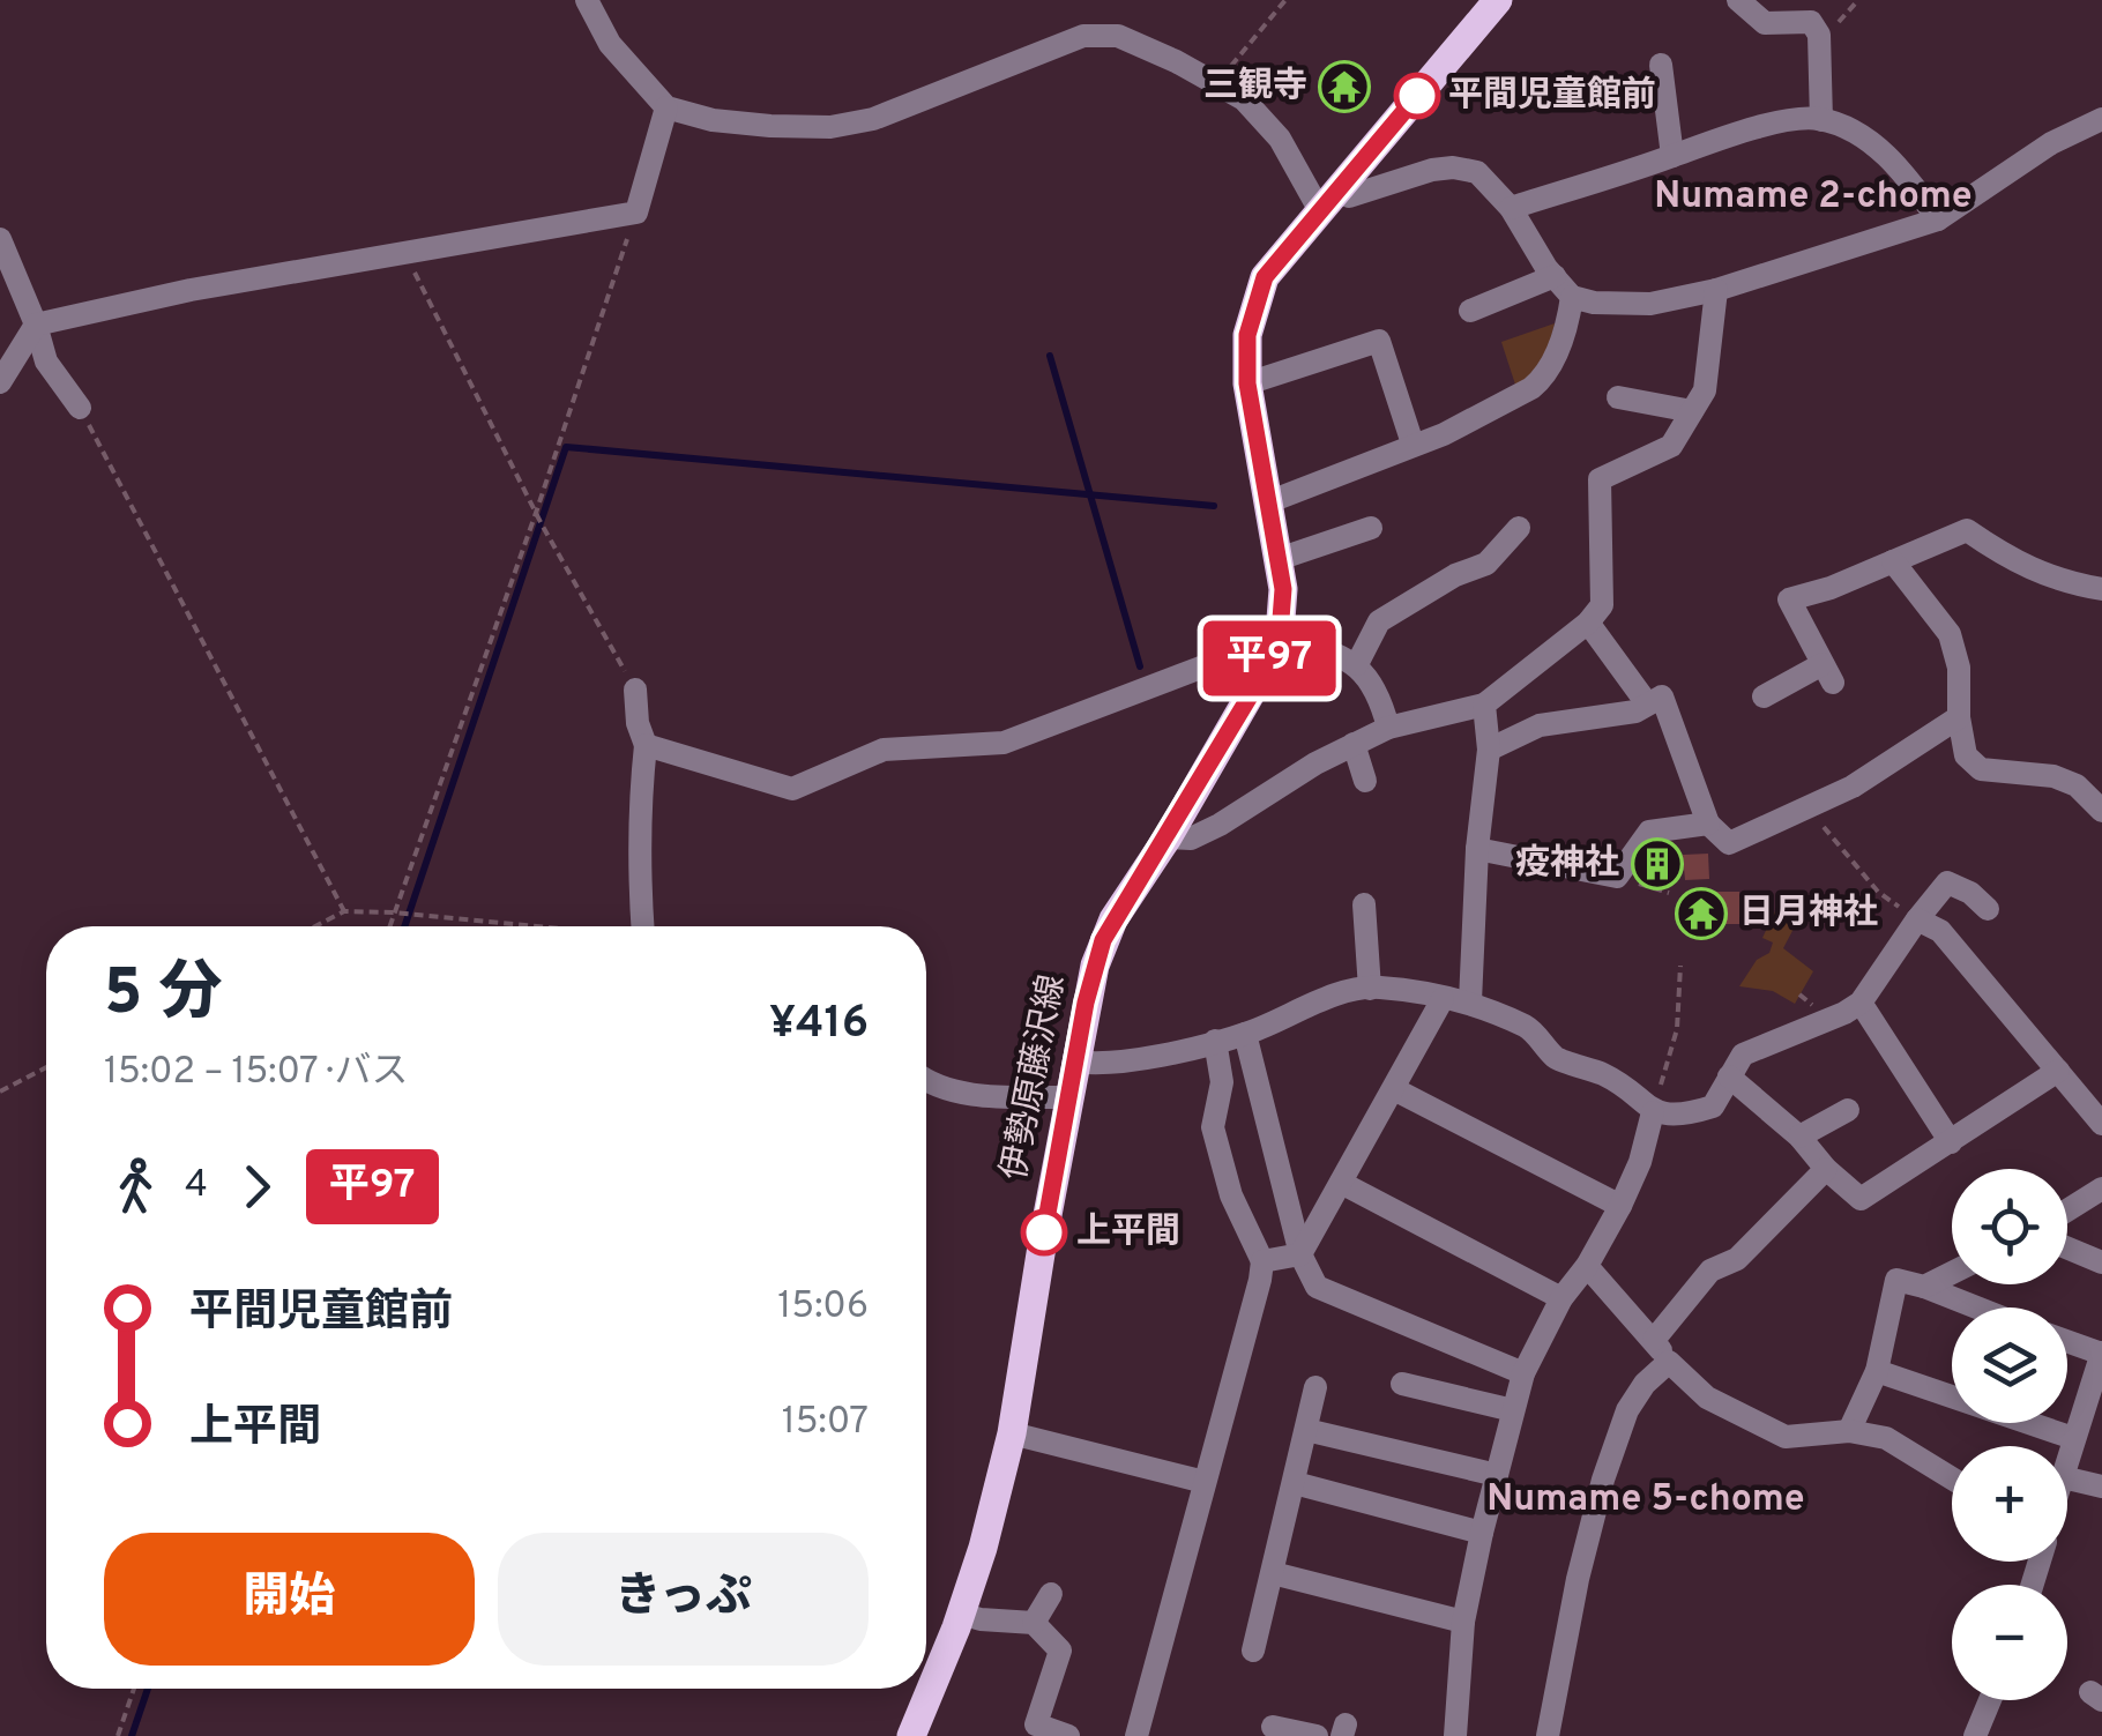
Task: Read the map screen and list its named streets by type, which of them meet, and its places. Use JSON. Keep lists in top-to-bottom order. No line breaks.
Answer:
{"streets":{"main road":["伊勢原藤沢線"]},"districts":["Numame 2-chome","Numame 5-chome"],"places":{"temple":["三観寺","日月神社"],"other":["平間児童館前","上平間"],"building":["疫神社"]},"lines":["bus line 平97"],"page":{"on_map":"平97","heading":["5 分","15:02 – 15:07 · バス","¥416"],"legs":["4","平97"],"map_buttons":["+","−"],"list":[{"name":"平間児童館前","value":"15:06"},{"name":"上平間","value":"15:07"}],"buttons":["開始","きっぷ"]}}
